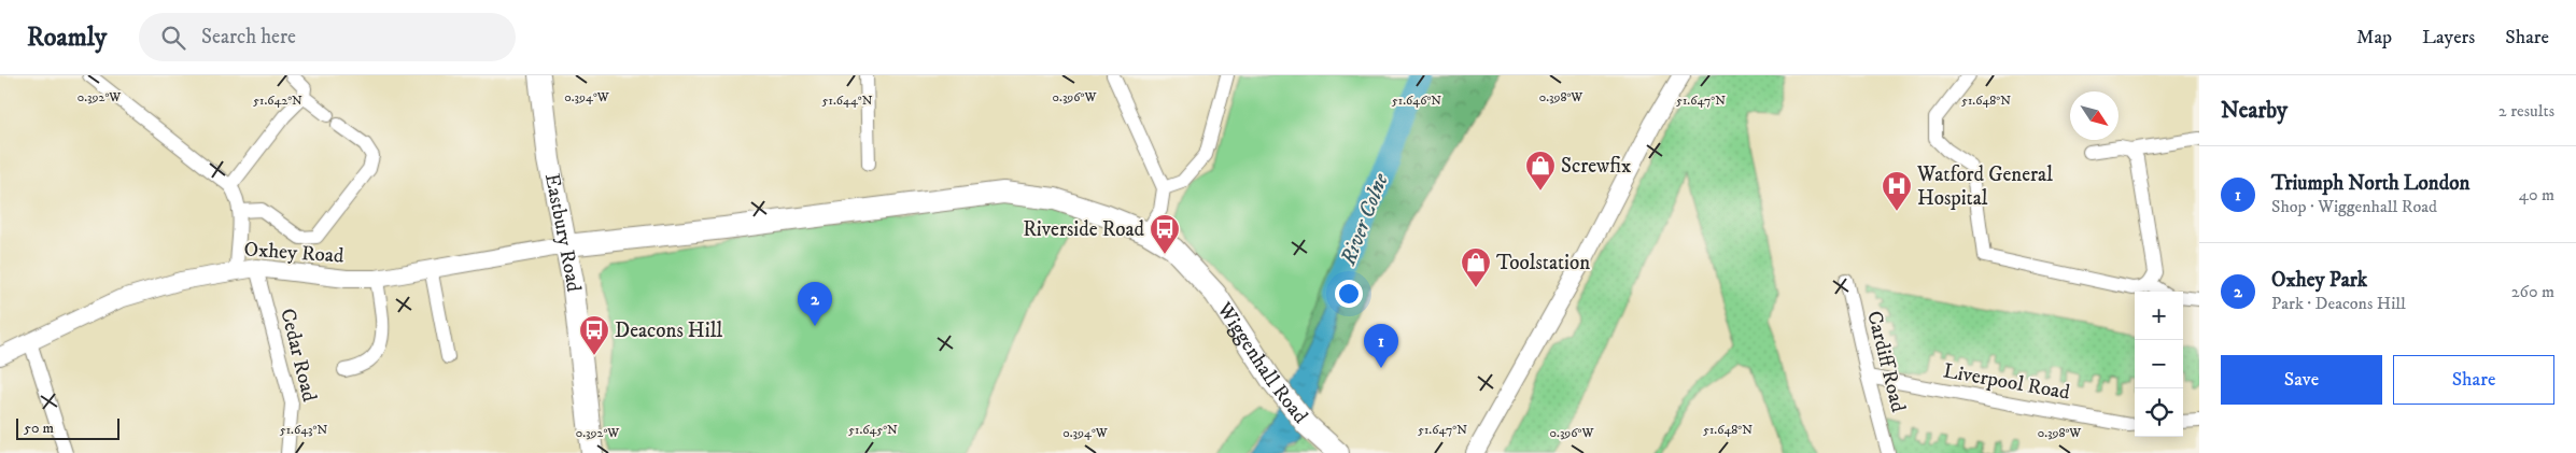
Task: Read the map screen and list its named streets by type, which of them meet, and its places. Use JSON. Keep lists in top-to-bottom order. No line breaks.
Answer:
{"streets":{"main road":["Eastbury Road","Wiggenhall Road"],"street":["Oxhey Road","Cedar Road","Cardiff Road","Liverpool Road"]},"crossings":[["Eastbury Road","Oxhey Road"],["Oxhey Road","Cedar Road"],["Cardiff Road","Liverpool Road"]],"water":["River Colne"],"places":{"shop":["Screwfix","Toolstation"],"hospital":["Watford General Hospital"],"bus stop":["Riverside Road","Deacons Hill"]},"scale_bar":"50 m","north":"bottom right","page":{"header":"Roamly","search":"Search here","nav":["Map","Layers","Share"],"heading":["Nearby","2 results"],"list":[{"mark":"1","name":"Triumph North London","note":"Shop · Wiggenhall Road","value":"40 m"},{"mark":"2","name":"Oxhey Park","note":"Park · Deacons Hill","value":"260 m"}],"pins":["2","1"],"map_buttons":["+","−"],"buttons":["Save","Share"],"scale":"50 m"},"coordinates":["0.396°W","0.398°W","0.392°W","0.394°W","51.642°N","51.646°N","51.644°N","51.647°N","51.648°N","51.643°N","51.645°N"]}
